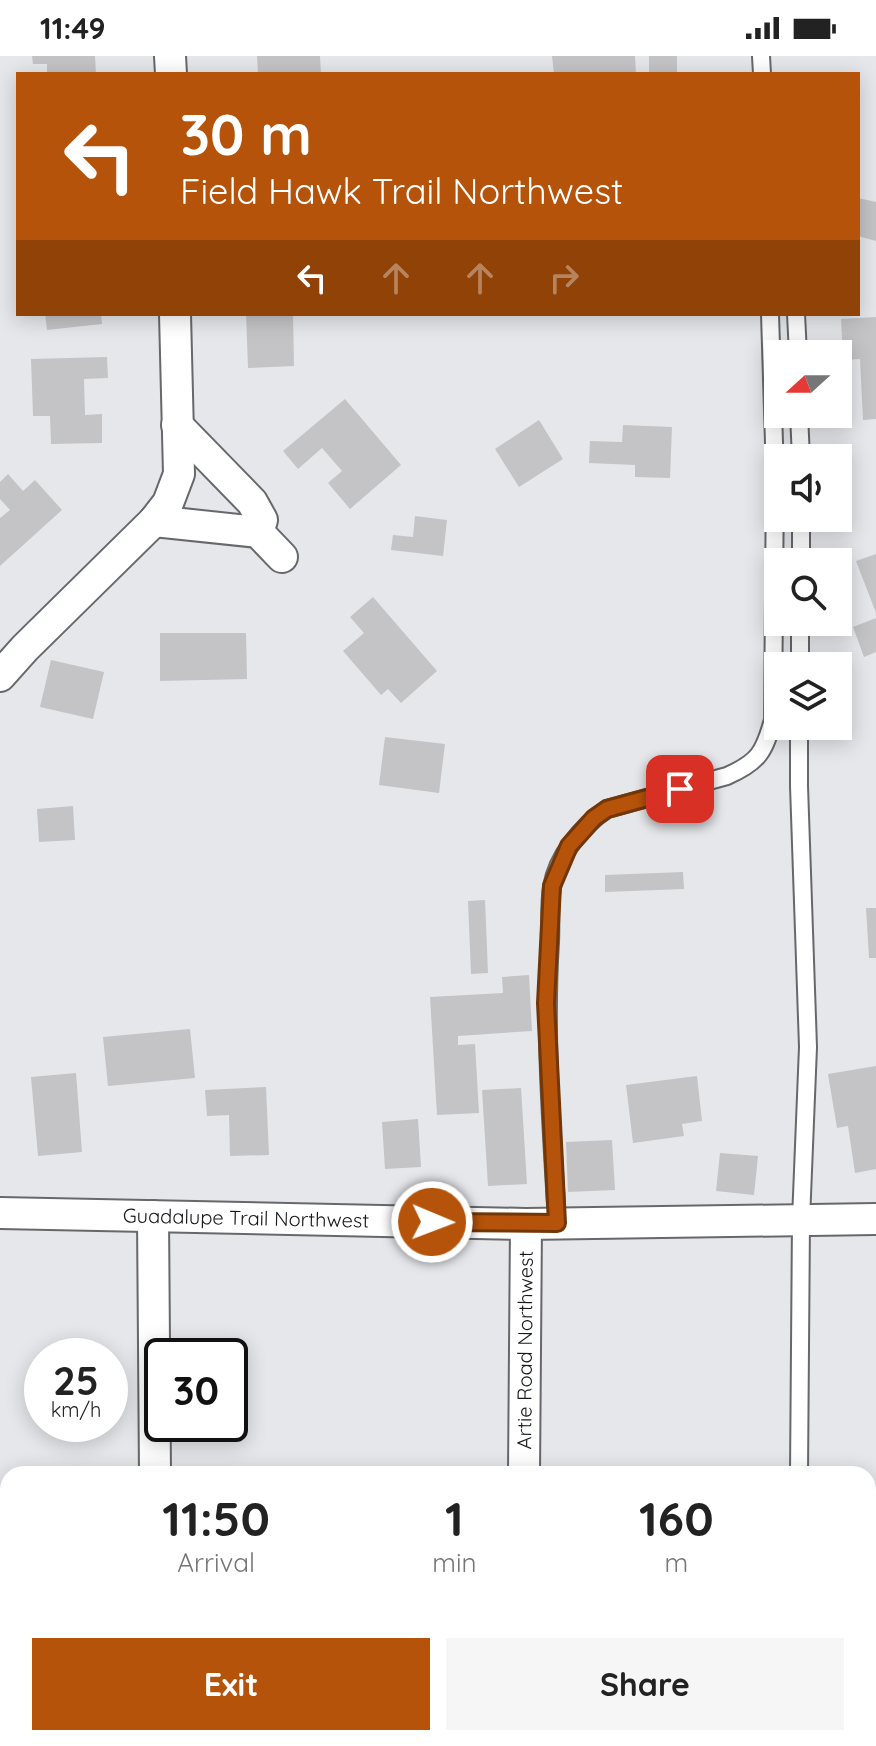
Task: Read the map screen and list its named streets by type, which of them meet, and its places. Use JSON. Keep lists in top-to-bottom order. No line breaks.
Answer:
{"streets":{"street":["Guadalupe Trail Northwest","Artie Road Northwest"]},"crossings":[["Guadalupe Trail Northwest","Artie Road Northwest"]],"north":"left","page":{"status":"11:49","turn":["30 m","Field Hawk Trail Northwest"],"speed":"25 km/h","limit":"30","eta":["11:50","Arrival","1","min","160","m"],"buttons":["Exit","Share"]}}
